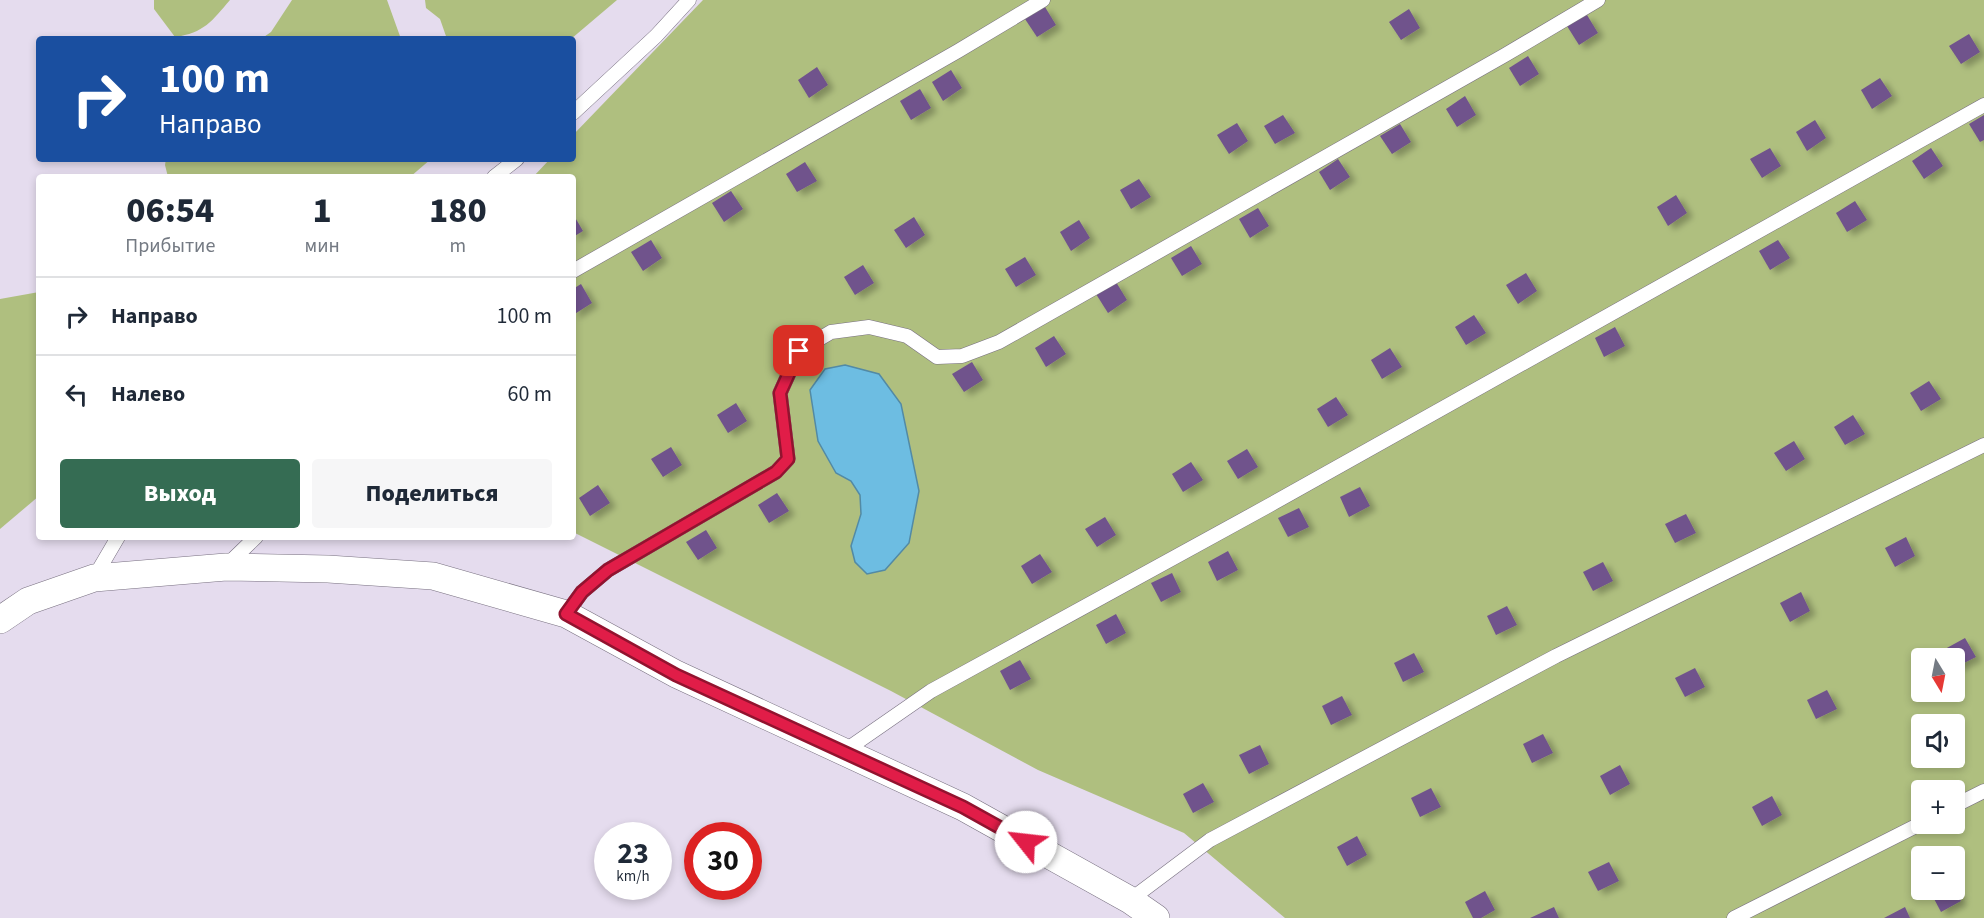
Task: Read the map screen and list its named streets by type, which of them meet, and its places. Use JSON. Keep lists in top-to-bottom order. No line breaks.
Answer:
{"north":"bottom","page":{"turn":["100 m","Направо"],"eta":["06:54","Прибытие","1","мин","180","m"],"list":[{"name":"Направо","value":"100 m"},{"name":"Налево","value":"60 m"}],"buttons":["Выход","Поделиться"],"map_buttons":["+","−"],"speed":"23 km/h","limit":"30"}}
